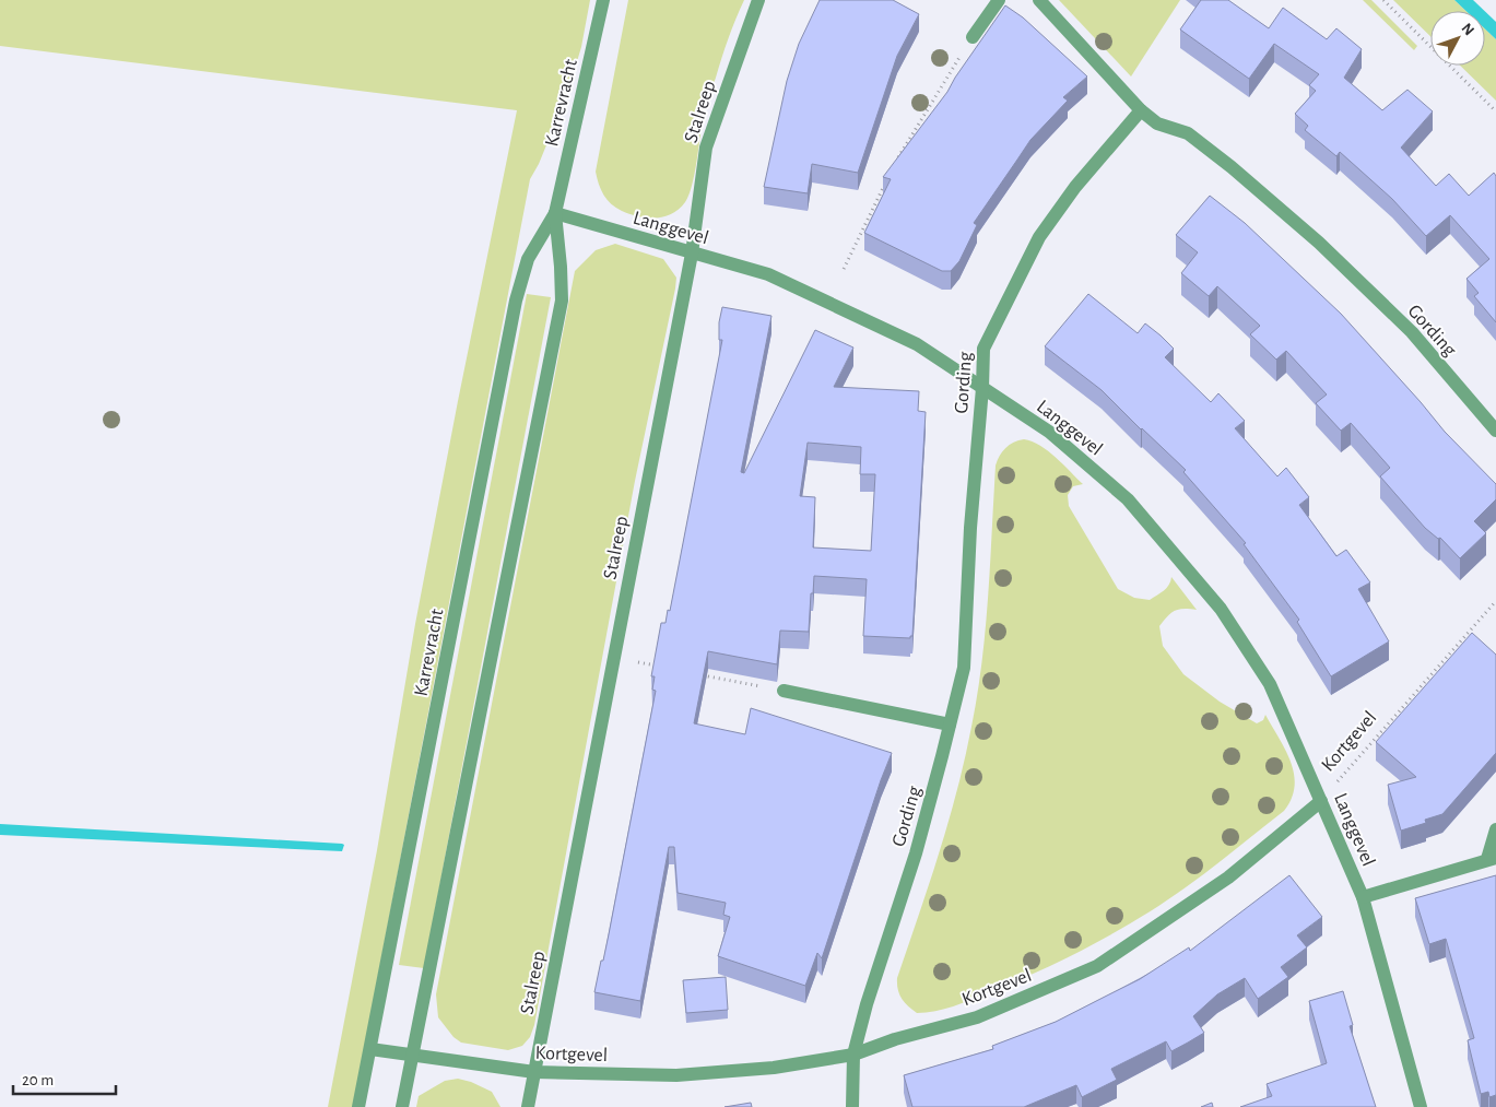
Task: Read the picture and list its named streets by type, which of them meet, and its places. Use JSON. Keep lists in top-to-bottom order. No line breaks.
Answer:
{"streets":{"street":["Karrevracht","Stalreep","Langgevel","Gording","Kortgevel"]},"crossings":[["Karrevracht","Langgevel"],["Karrevracht","Kortgevel"],["Stalreep","Langgevel"],["Stalreep","Kortgevel"],["Langgevel","Gording"],["Langgevel","Kortgevel"],["Gording","Kortgevel"]],"scale_bar":"20 m","north":"top right"}
